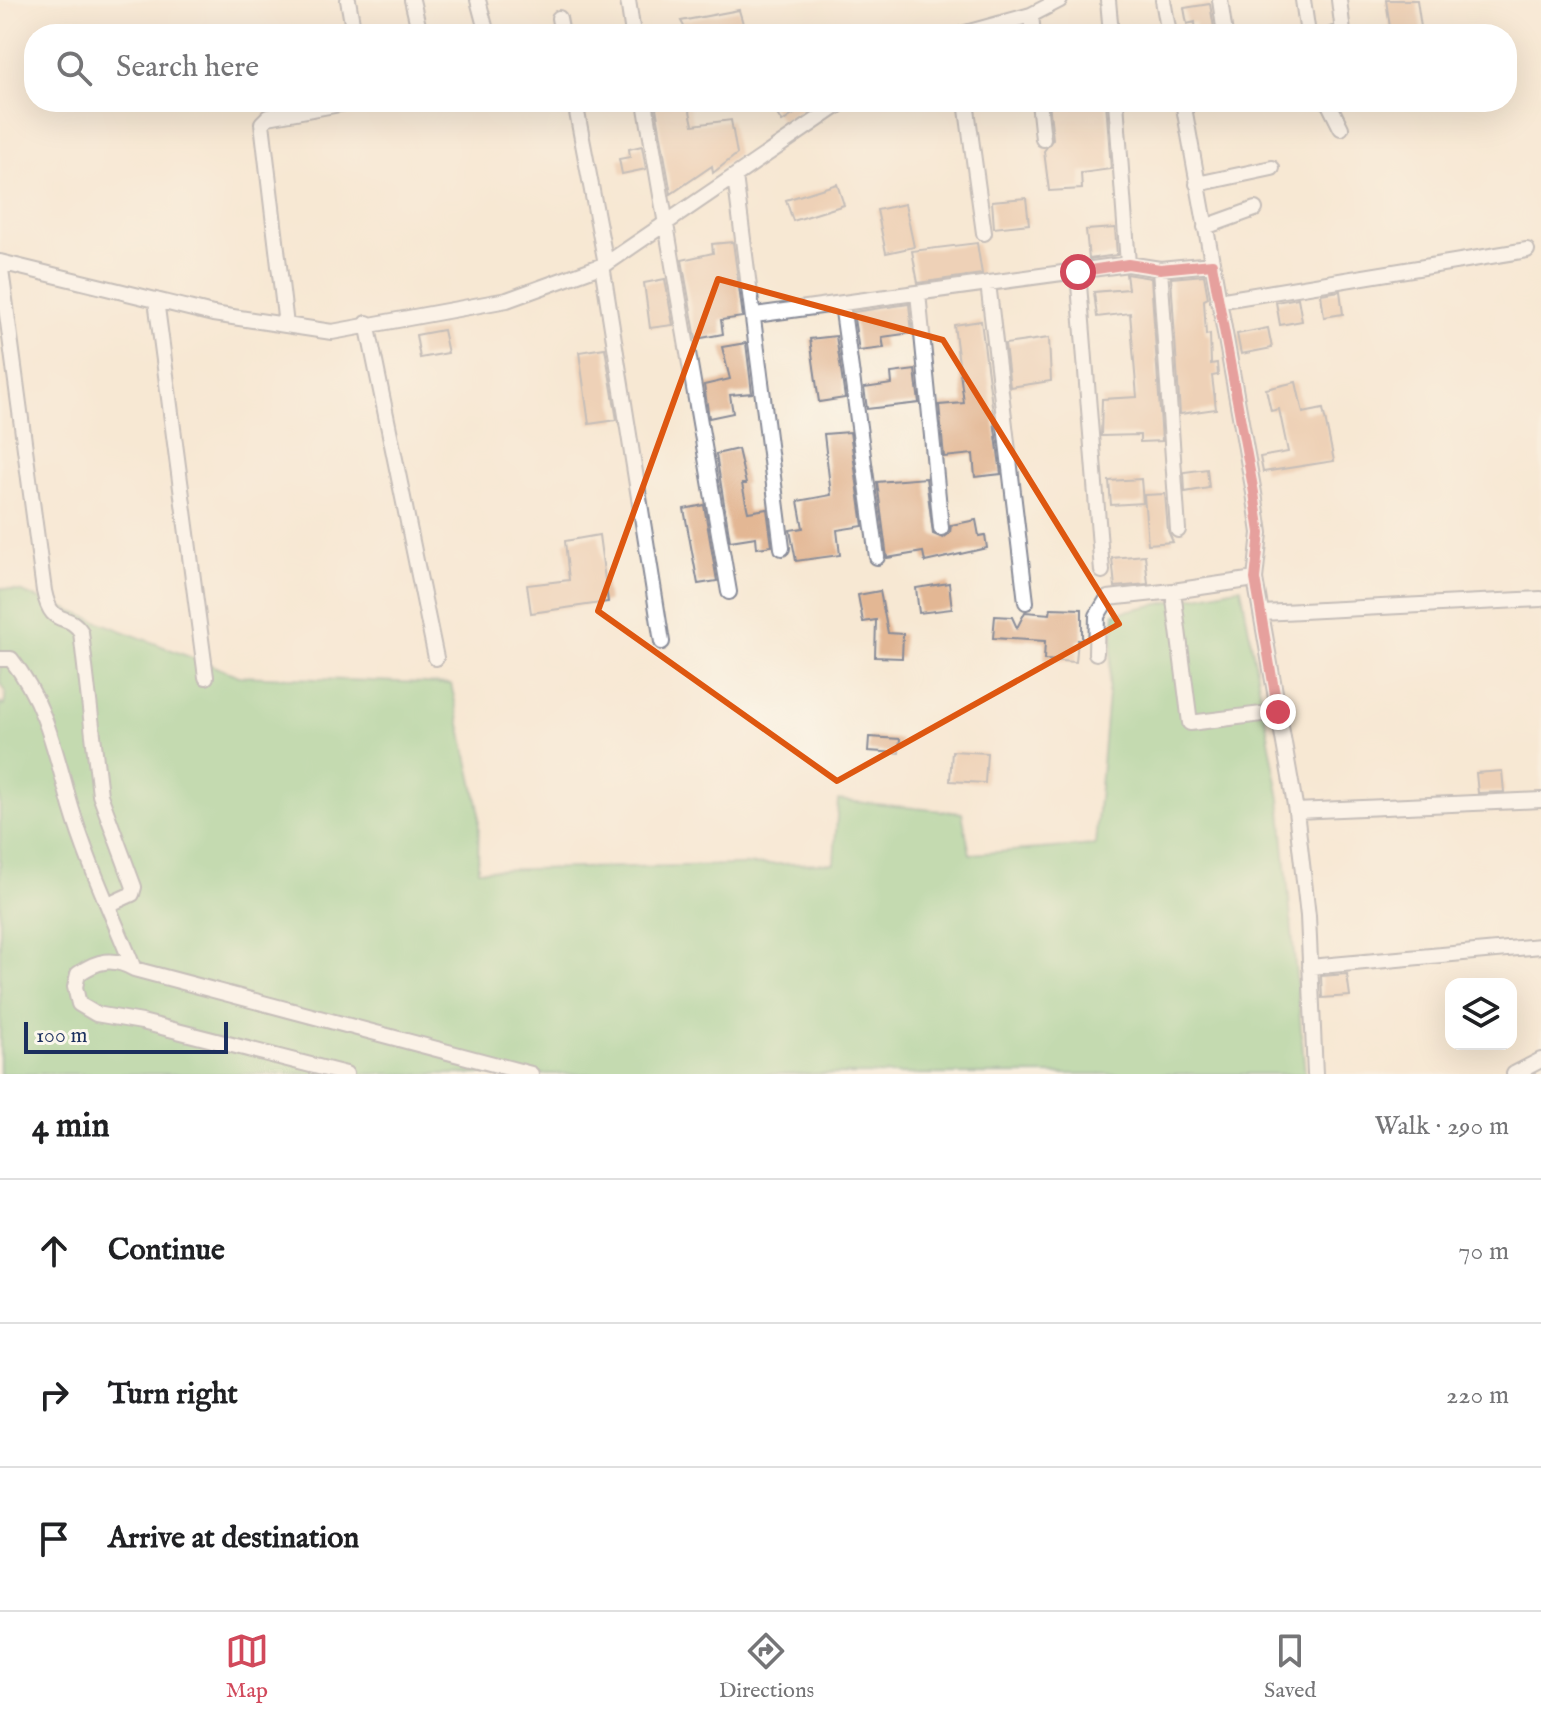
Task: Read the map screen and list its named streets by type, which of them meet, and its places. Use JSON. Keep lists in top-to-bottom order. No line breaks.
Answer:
{"scale_bar":"100 m","page":{"search":"Search here","scale":"100 m","heading":["4 min","Walk · 290 m"],"list":[["Continue","70 m"],["Turn right","220 m"],"Arrive at destination"],"nav":["Map","Directions","Saved"]}}
